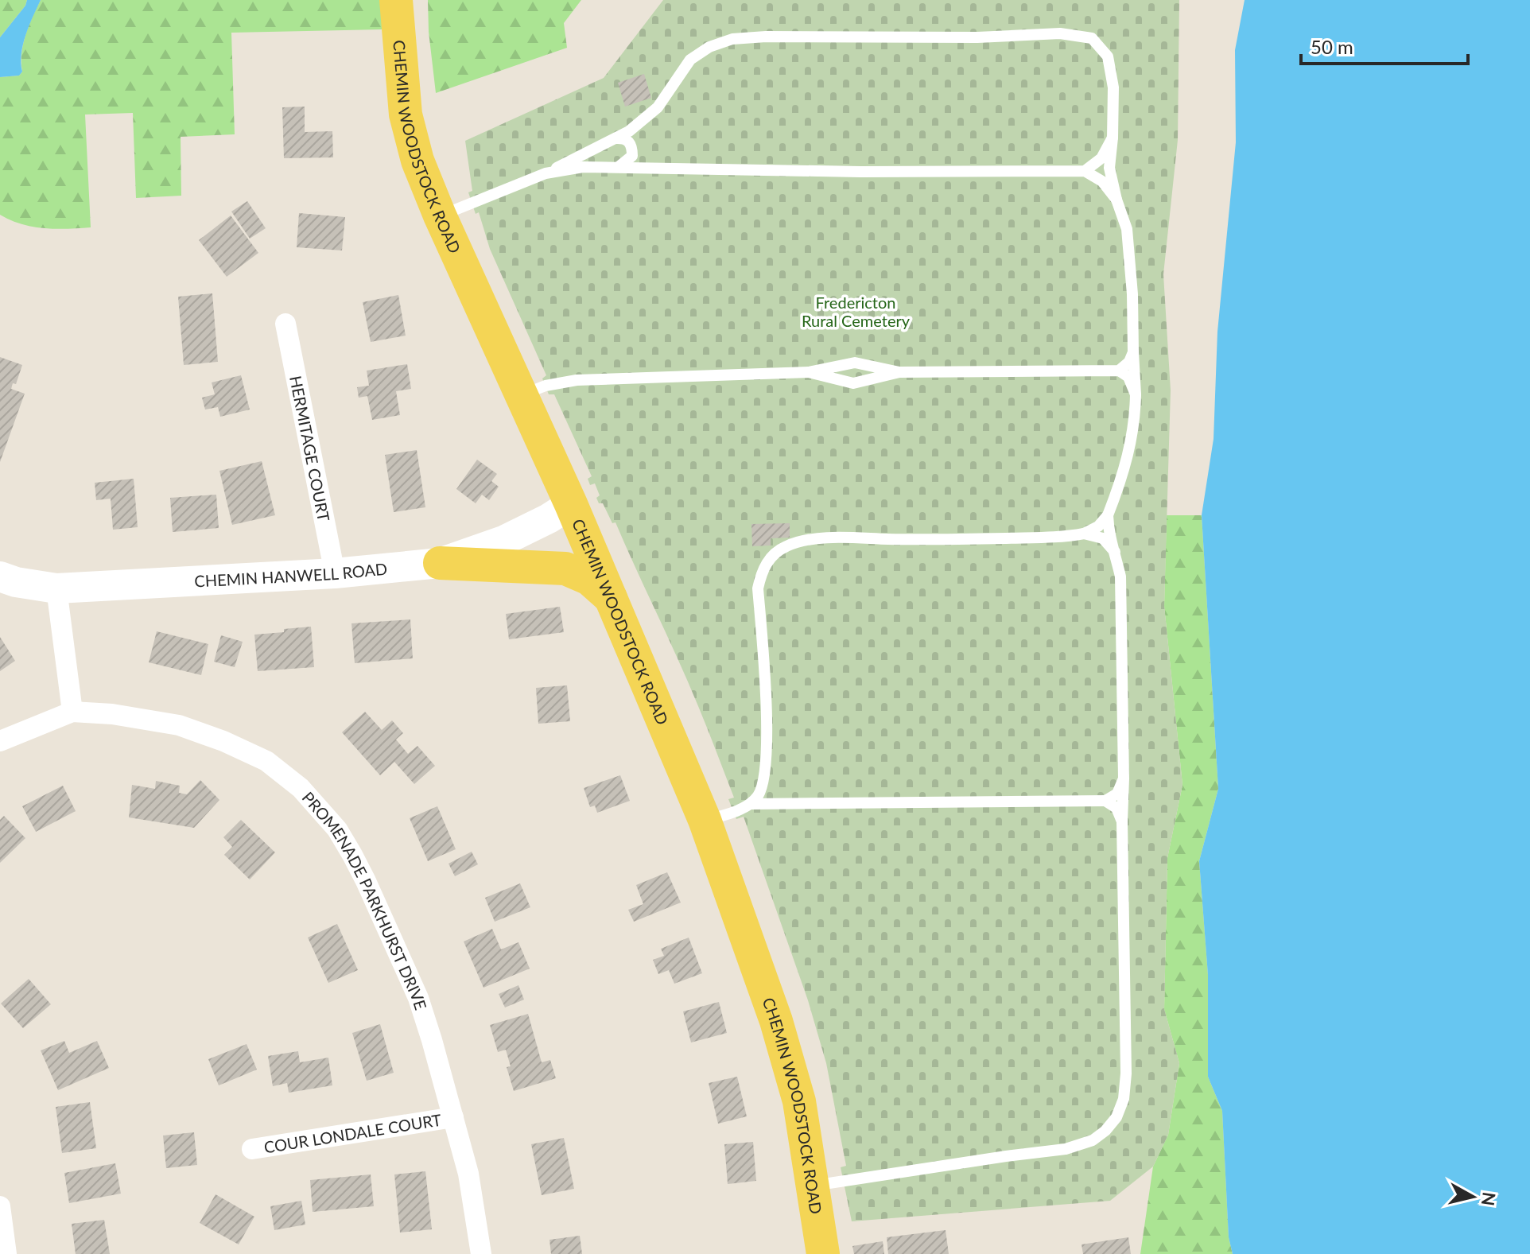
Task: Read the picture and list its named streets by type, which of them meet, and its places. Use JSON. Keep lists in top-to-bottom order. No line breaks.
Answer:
{"streets":{"main road":["CHEMIN WOODSTOCK ROAD","CHEMIN HANWELL ROAD"],"street":["HERMITAGE COURT","PROMENADE PARKHURST DRIVE","COUR LONDALE COURT"]},"crossings":[["CHEMIN WOODSTOCK ROAD","CHEMIN HANWELL ROAD"],["HERMITAGE COURT","CHEMIN HANWELL ROAD"],["PROMENADE PARKHURST DRIVE","COUR LONDALE COURT"]],"parks":["Fredericton Rural Cemetery"],"scale_bar":"50 m","north":"right"}
